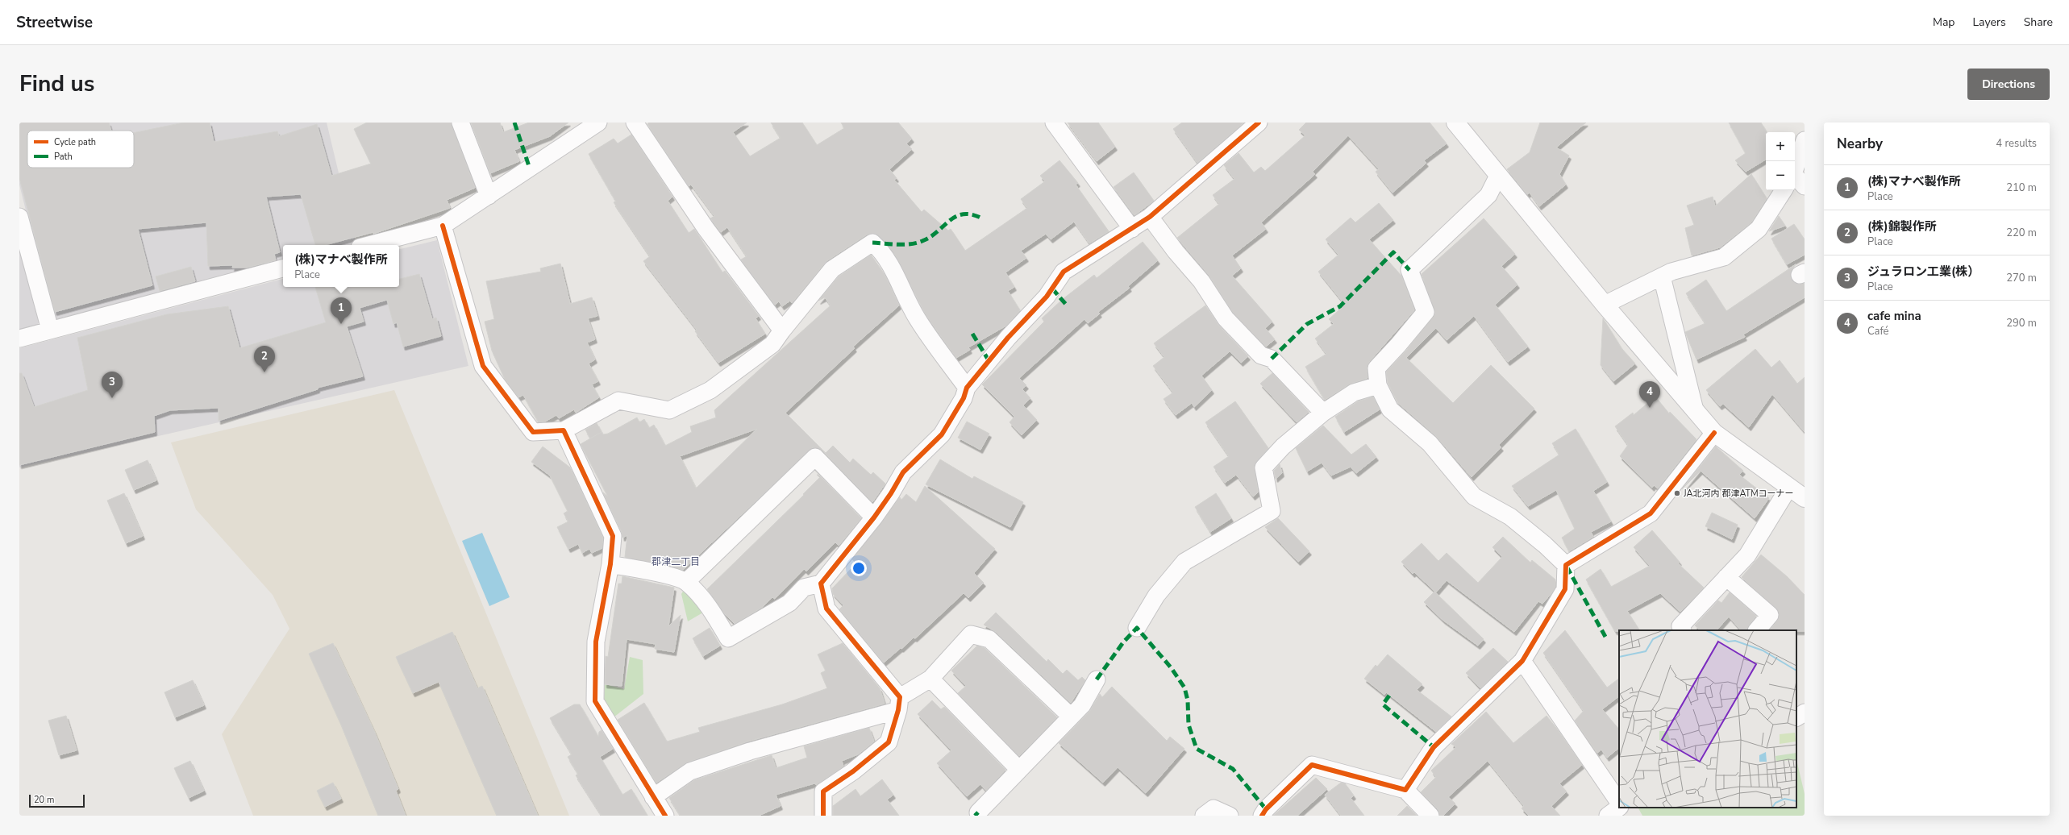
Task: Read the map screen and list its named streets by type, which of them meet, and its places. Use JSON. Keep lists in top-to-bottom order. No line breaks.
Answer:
{"districts":["郡津二丁目"],"places":["JA北河内 郡津ATMコーナー"],"legend":["Cycle path","Path"],"scale_bar":"20 m","page":{"header":"Streetwise","nav":["Map","Layers","Share"],"title":"Find us","buttons":"Directions","heading":["Nearby","4 results"],"map_buttons":["+","−"],"list":[{"mark":"1","name":"(株)マナべ製作所","note":"Place","value":"210 m"},{"mark":"2","name":"(株)錦製作所","note":"Place","value":"220 m"},{"mark":"3","name":"ジュラロン工業(株）","note":"Place","value":"270 m"},{"mark":"4","name":"cafe mina","note":"Café","value":"290 m"}],"popup":["(株)マナべ製作所","Place"],"pins":["1","2","3","4"],"scale":"20 m"}}
